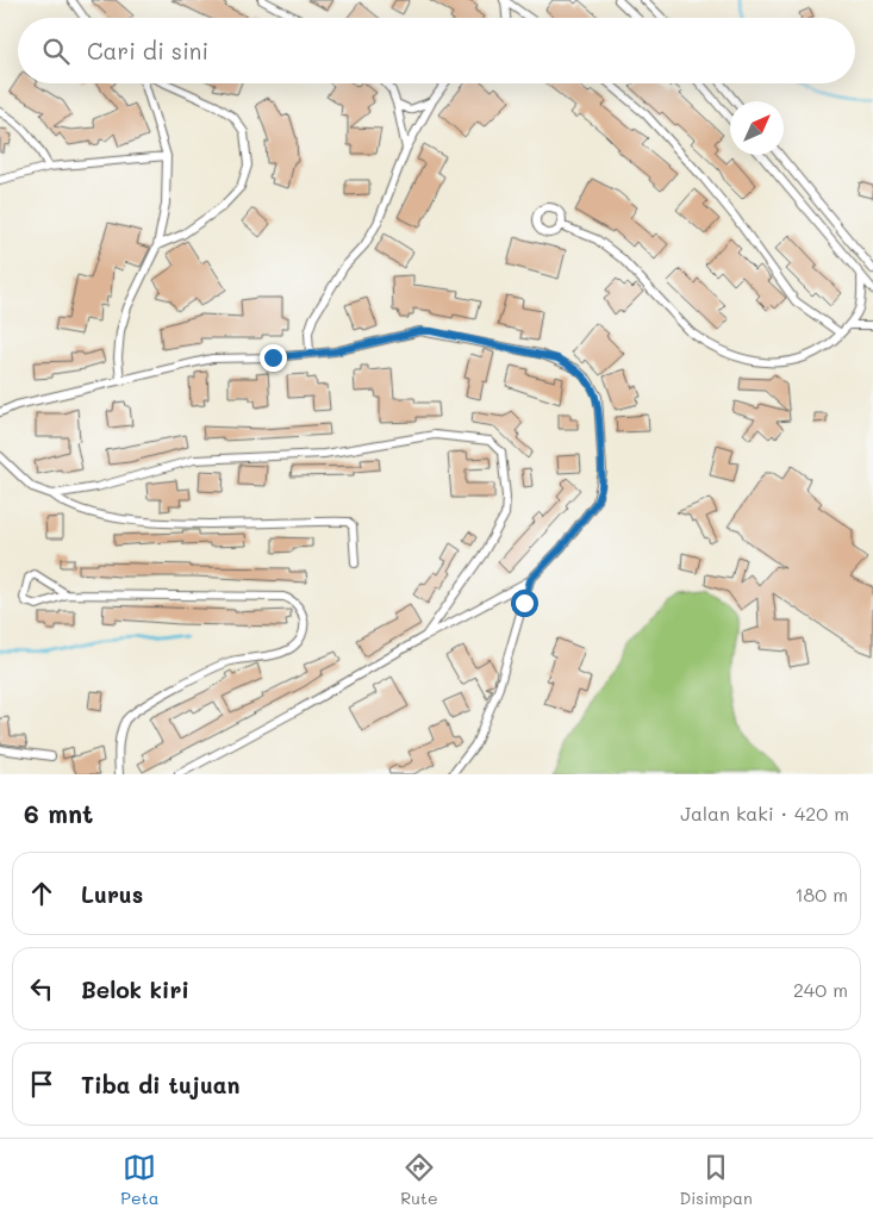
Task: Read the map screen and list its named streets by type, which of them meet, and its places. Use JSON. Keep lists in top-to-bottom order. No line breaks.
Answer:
{"north":"top right","page":{"search":"Cari di sini","heading":["6 mnt","Jalan kaki · 420 m"],"list":[["Lurus","180 m"],["Belok kiri","240 m"],"Tiba di tujuan"],"nav":["Peta","Rute","Disimpan"]}}
